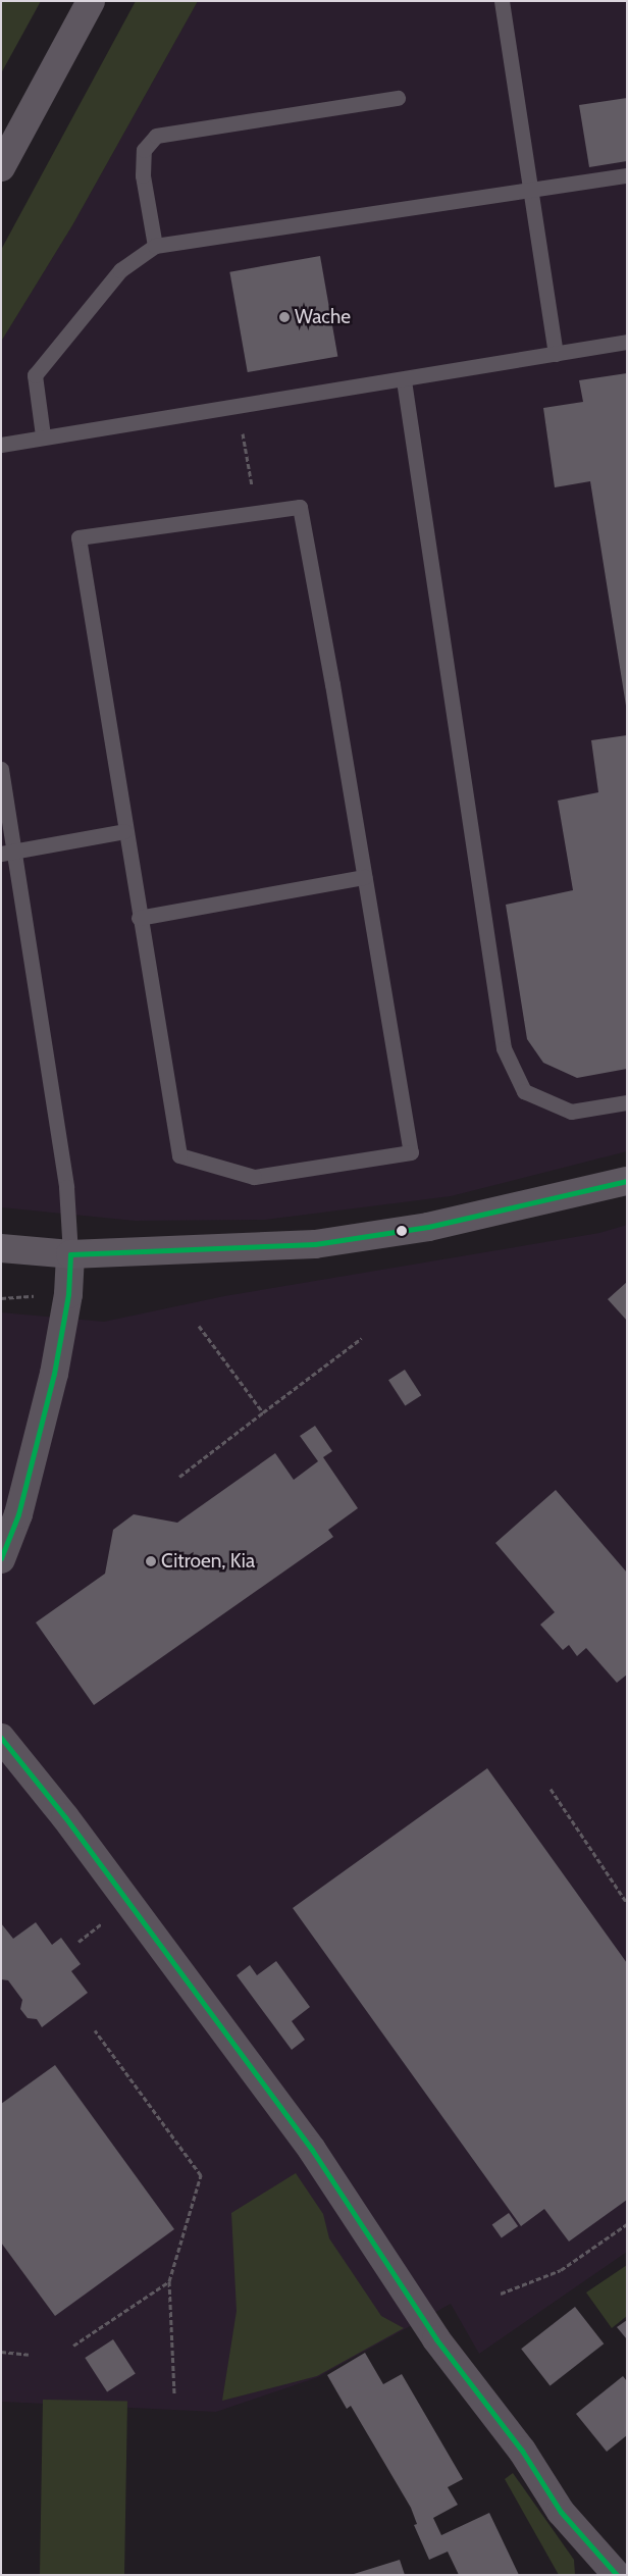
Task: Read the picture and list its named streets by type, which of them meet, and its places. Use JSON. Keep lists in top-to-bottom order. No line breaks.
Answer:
{"places":["Wache","Citroen, Kia"]}
